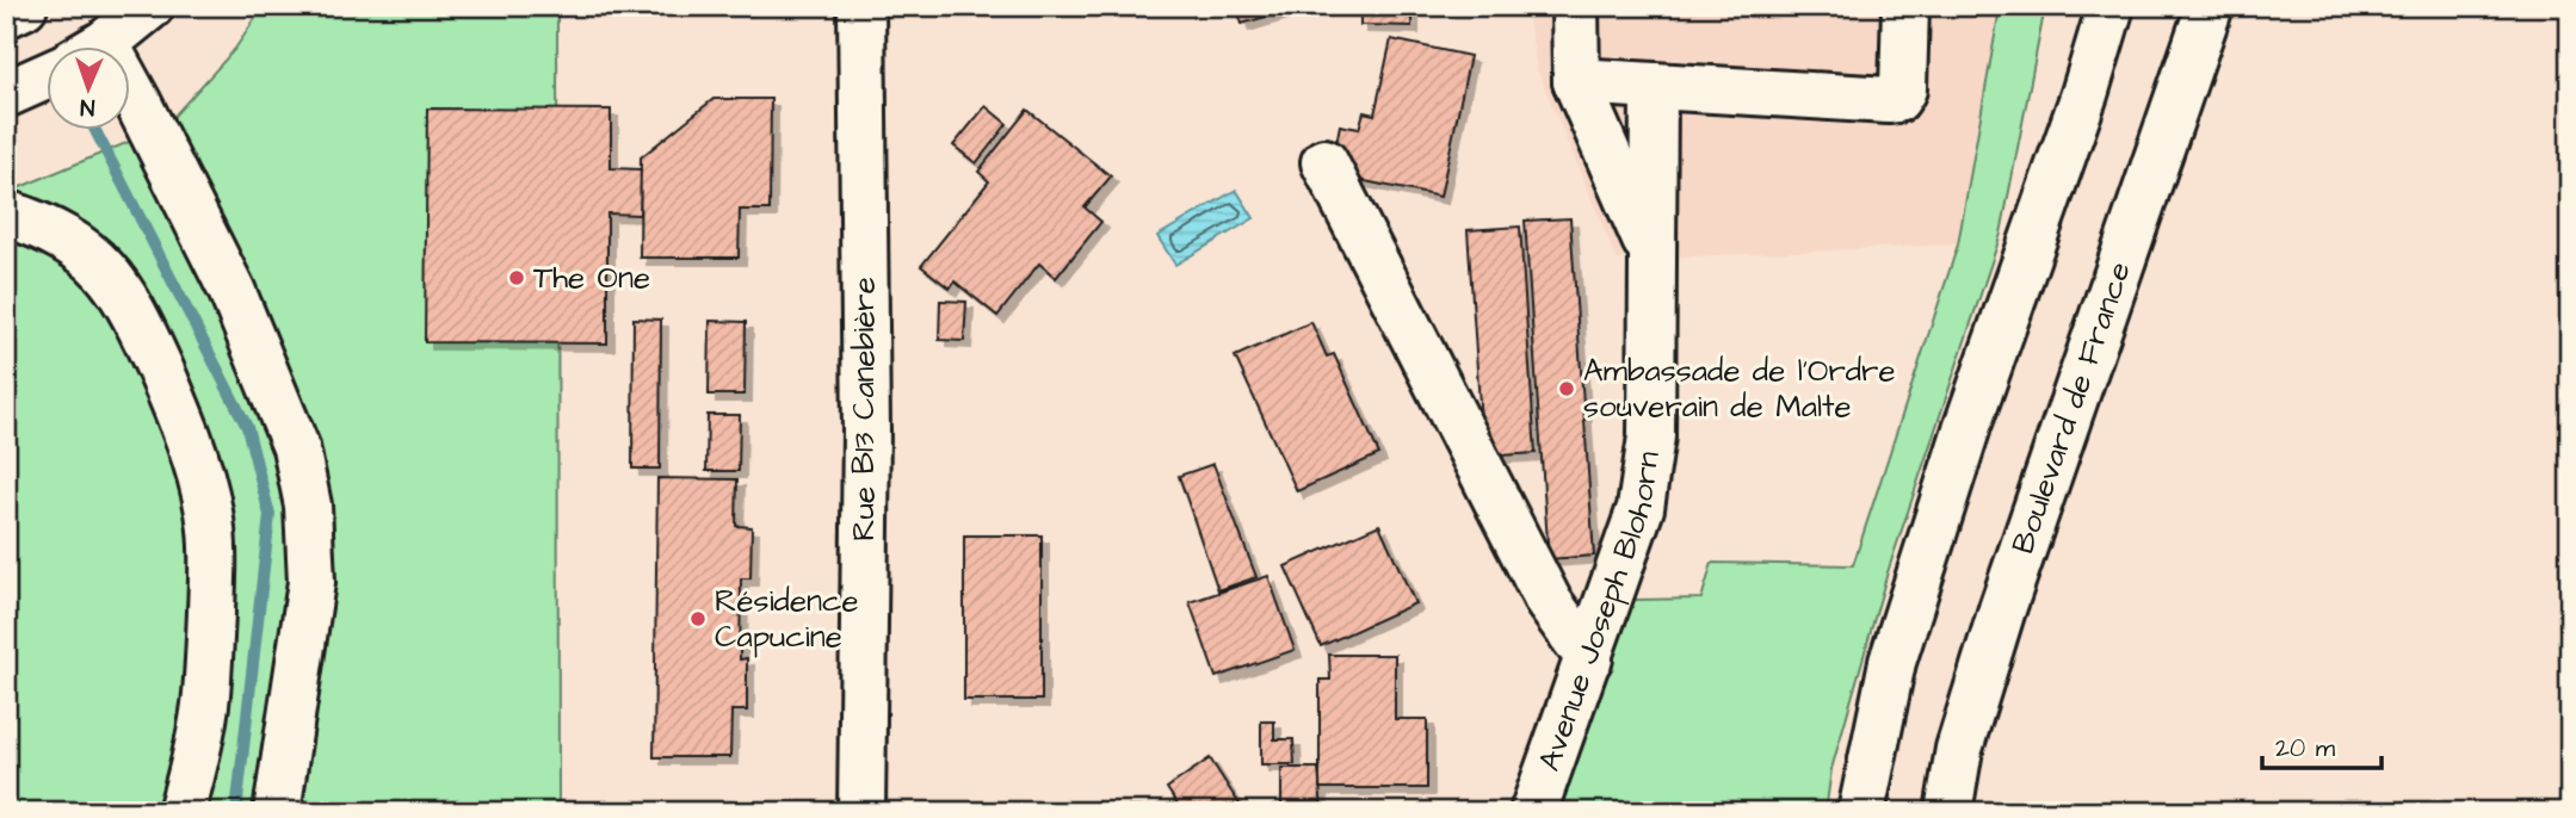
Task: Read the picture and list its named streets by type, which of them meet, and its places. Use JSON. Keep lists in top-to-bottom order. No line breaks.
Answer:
{"streets":{"street":["Boulevard de France","Rue B13 Canebière","Avenue Joseph Blohorn"]},"places":["The One","Ambassade de l’Ordre souverain de Malte","Résidence Capucine"],"scale_bar":"20 m","north":"bottom"}
